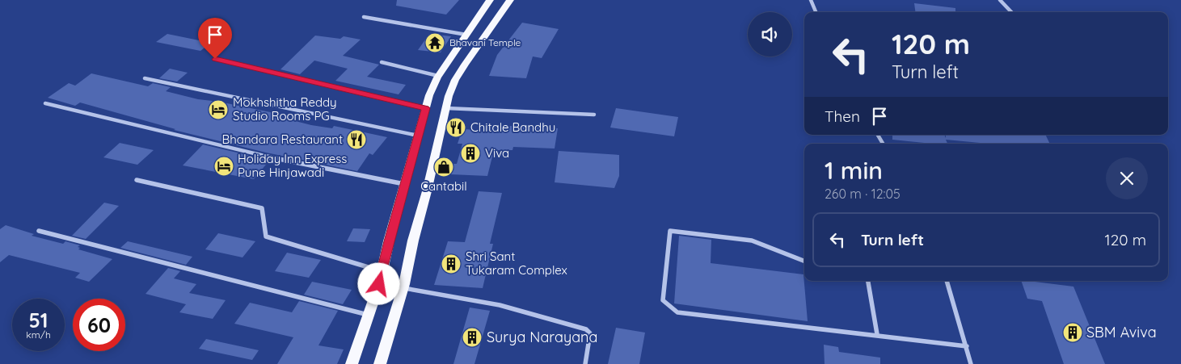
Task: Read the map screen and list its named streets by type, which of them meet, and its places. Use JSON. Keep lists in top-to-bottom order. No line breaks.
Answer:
{"places":{"temple":["Bhavani Temple"],"hotel":["Mokhshitha Reddy Studio Rooms PG","Holiday Inn Express Pune Hinjawadi"],"restaurant":["Chitale Bandhu","Bhandara Restaurant"],"building":["Viva","Shri Sant Tukaram Complex","SBM Aviva","Surya Narayana"],"shop":["Cantabil"]},"page":{"turn":["120 m","Turn left"],"then":"Then","heading":["1 min","260 m · 12:05"],"list":[{"name":"Turn left","value":"120 m"}],"speed":"51 km/h","limit":"60"}}
